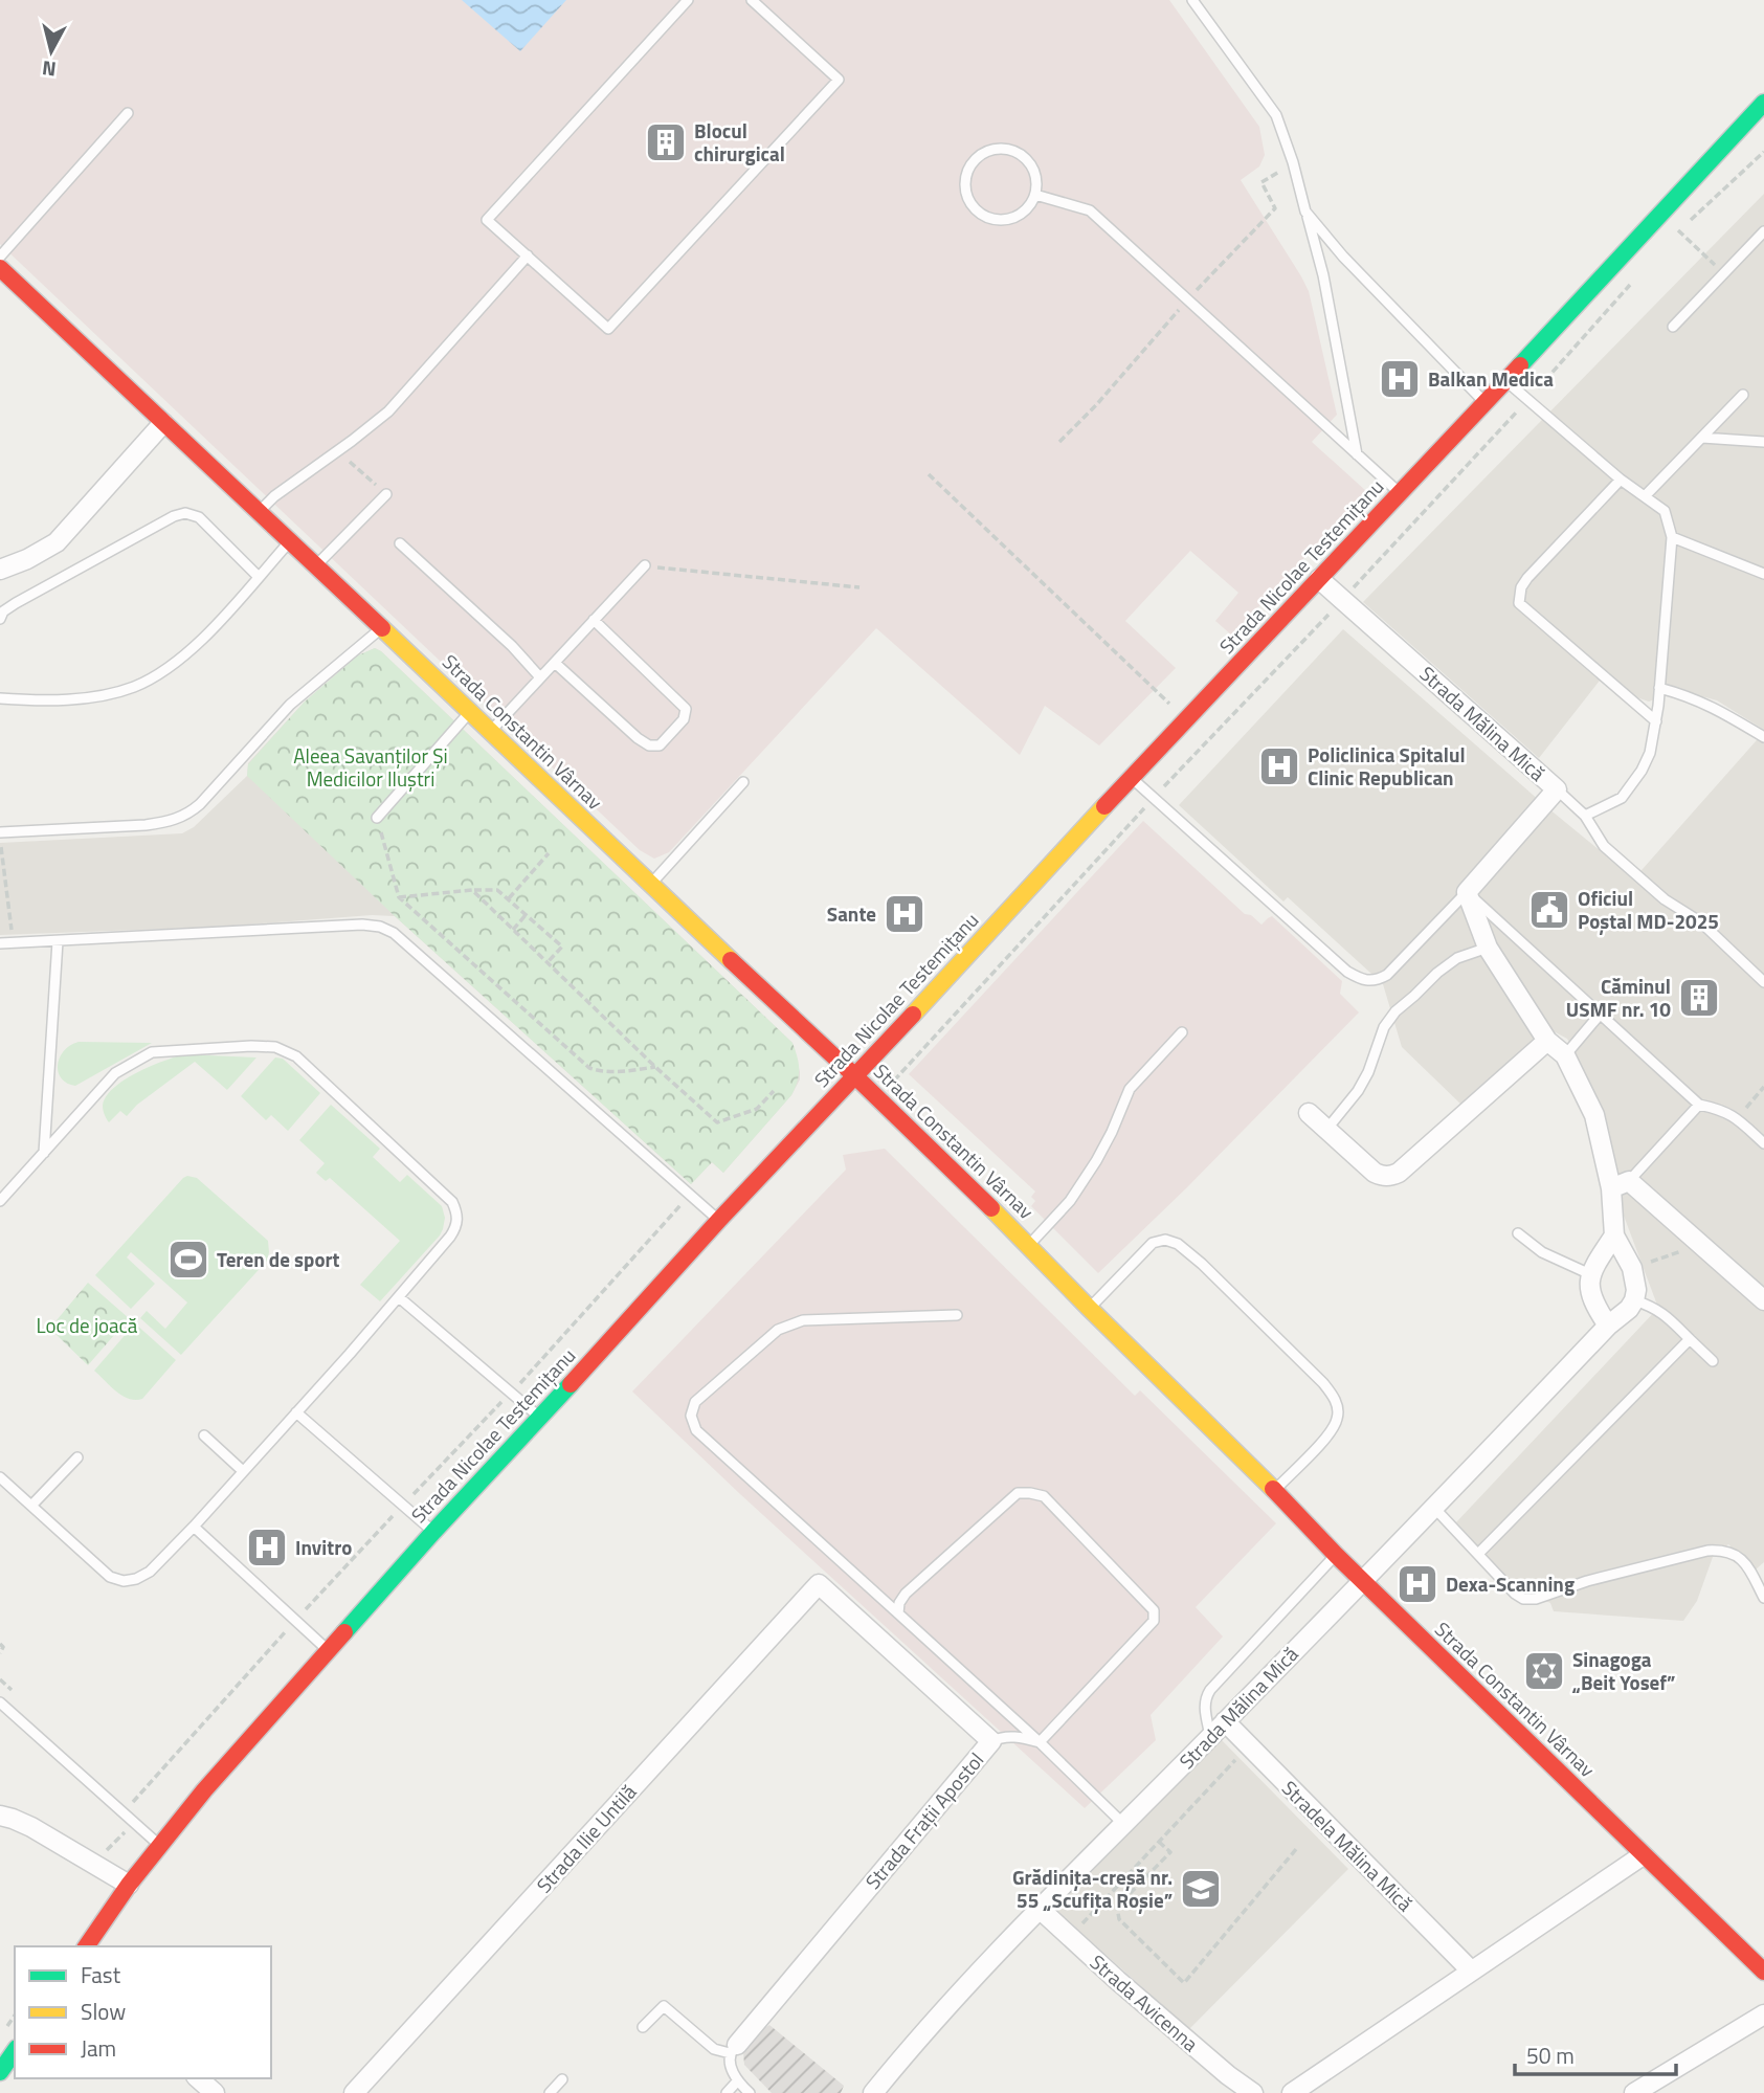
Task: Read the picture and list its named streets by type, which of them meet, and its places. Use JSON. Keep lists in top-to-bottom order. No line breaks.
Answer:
{"streets":{"main road":["Strada Nicolae Testemițanu","Strada Constantin Vârnav"],"street":["Strada Mălina Mică","Strada Frații Apostol","Strada Ilie Untilă","Stradela Mălina Mică","Strada Avicenna"]},"crossings":[["Strada Nicolae Testemițanu","Strada Mălina Mică"],["Strada Nicolae Testemițanu","Strada Constantin Vârnav"],["Strada Mălina Mică","Strada Constantin Vârnav"],["Strada Mălina Mică","Stradela Mălina Mică"],["Strada Mălina Mică","Strada Avicenna"],["Strada Frații Apostol","Strada Ilie Untilă"]],"parks":["Aleea Savanților Și Medicilor Iluștri","Loc de joacă"],"places":{"building":["Blocul chirurgical","Căminul USMF nr. 10"],"hospital":["Balkan Medica","Policlinica Spitalul Clinic Republican","Sante","Invitro","Dexa-Scanning"],"public building":["Oficiul Poștal MD-2025"],"sports":["Teren de sport"],"synagogue":["Sinagoga „Beit Yosef”"],"school or university":["Grădinița-creșă nr. 55 „Scufița Roșie”"]},"legend":["Fast","Slow","Jam"],"scale_bar":"50 m","north":"bottom"}
